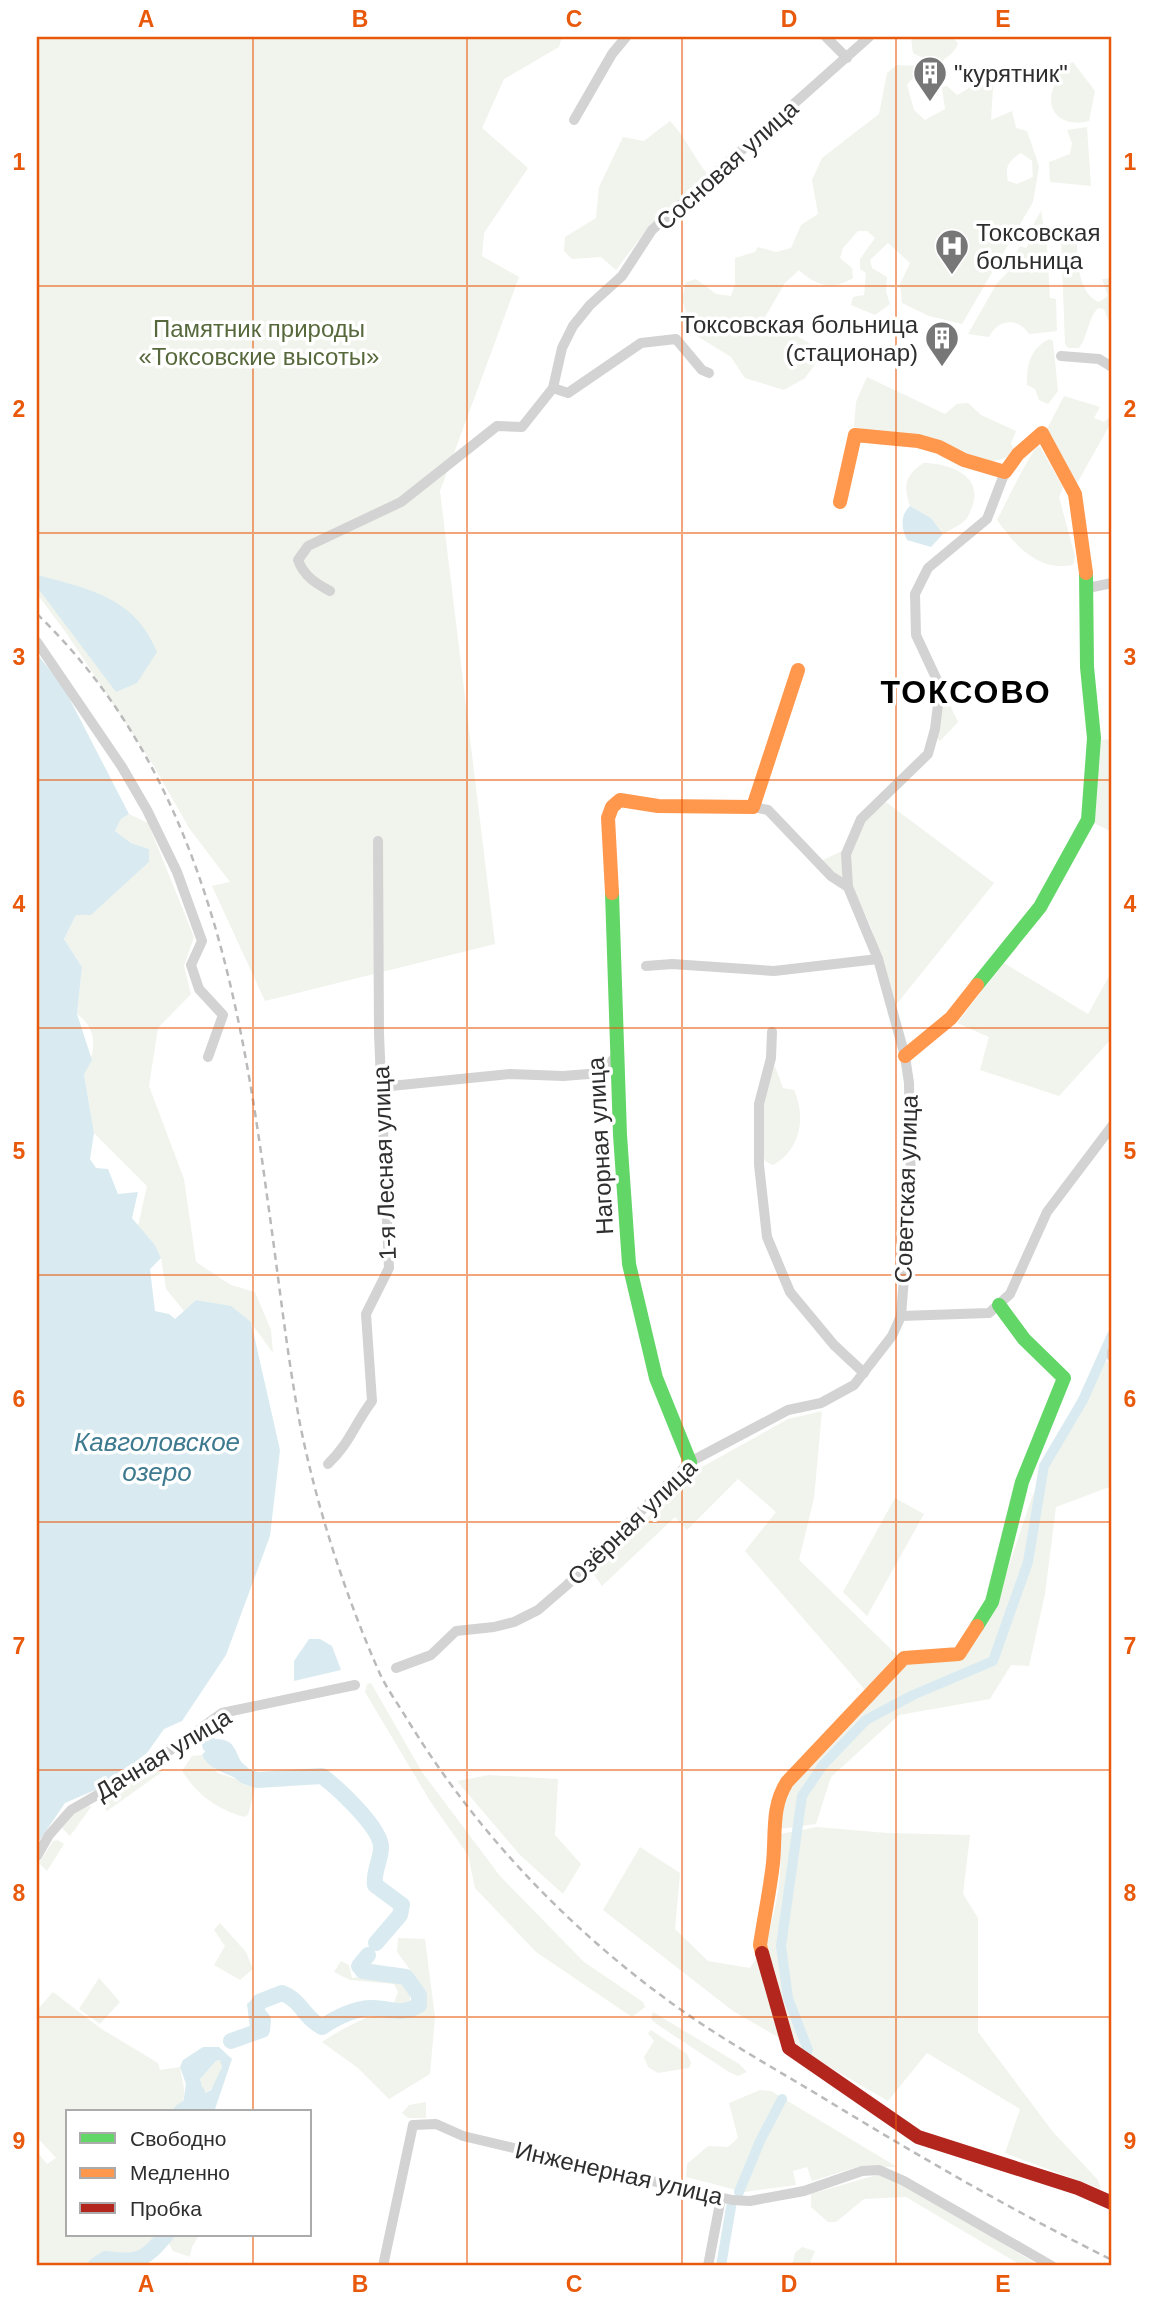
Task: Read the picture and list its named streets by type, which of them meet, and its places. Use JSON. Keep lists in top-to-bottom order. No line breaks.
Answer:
{"streets":{"street":["Сосновая улица","Нагорная улица","1-я Лесная улица","Советская улица","Озёрная улица","Дачная улица","Инженерная улица"]},"crossings":[["Нагорная улица","Озёрная улица"],["Советская улица","Озёрная улица"]],"districts":["ТОКСОВО"],"water":["Кавголовское озеро"],"parks":["Памятник природы «Токсовские высоты»"],"places":{"building":["\"курятник\"","Токсовская больница (стационар)"],"hospital":["Токсовская больница"]},"legend":["Свободно","Медленно","Пробка"],"grid":{"columns":["A","B","C","D","E"],"rows":["1","2","3","4","5","6","7","8","9"]}}
